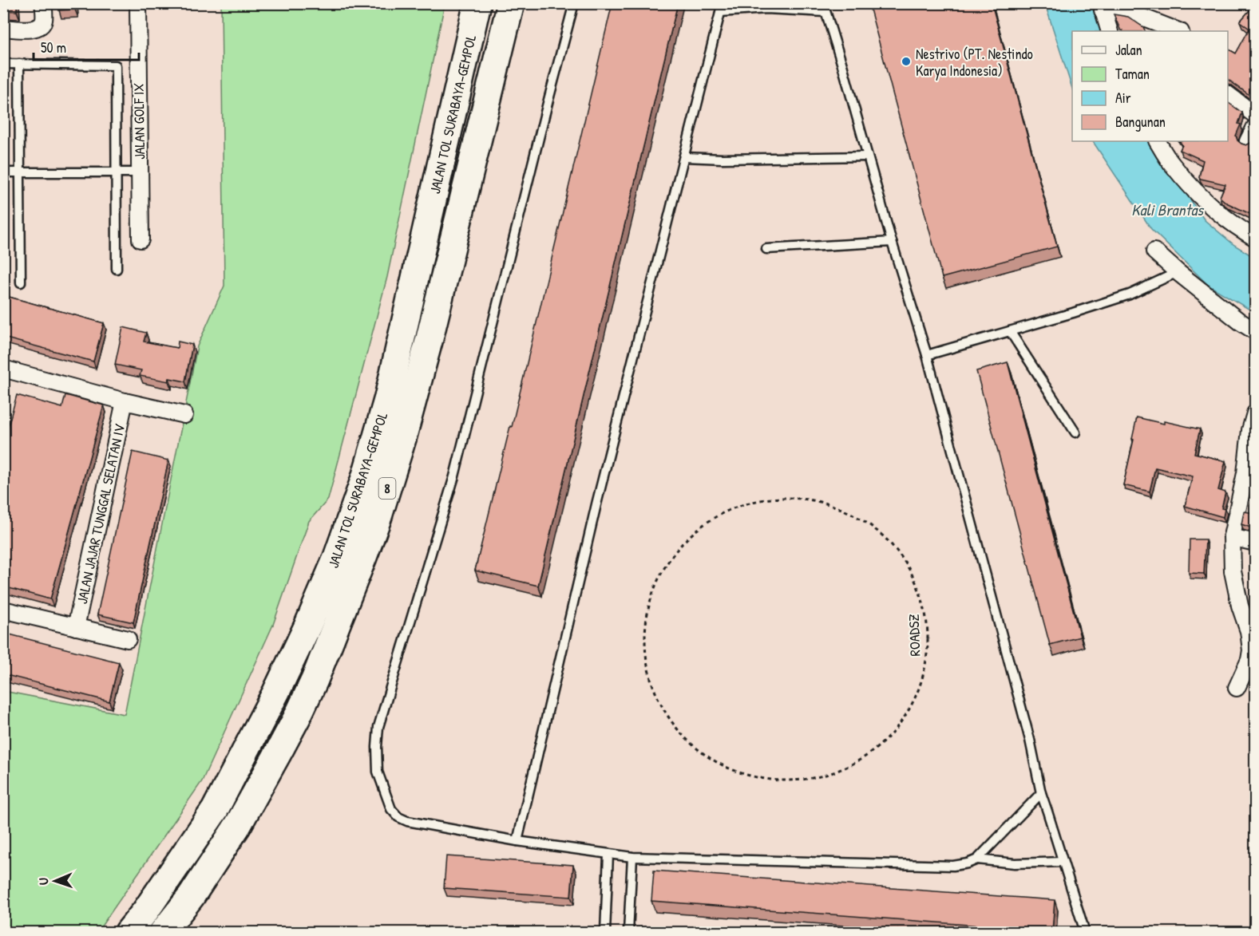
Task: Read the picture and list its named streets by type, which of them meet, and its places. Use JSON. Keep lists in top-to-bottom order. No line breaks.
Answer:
{"streets":{"highway":["JALAN TOL SURABAYA–GEMPOL","8"],"street":["JALAN GOLF IX","JALAN JAJAR TUNGGAL SELATAN IV"],"path":["ROADSZ"]},"water":["Kali Brantas"],"places":["Nestrivo (PT. Nestindo Karya Indonesia)"],"legend":["Jalan","Taman","Air","Bangunan"],"scale_bar":"50 m","north":"left"}
